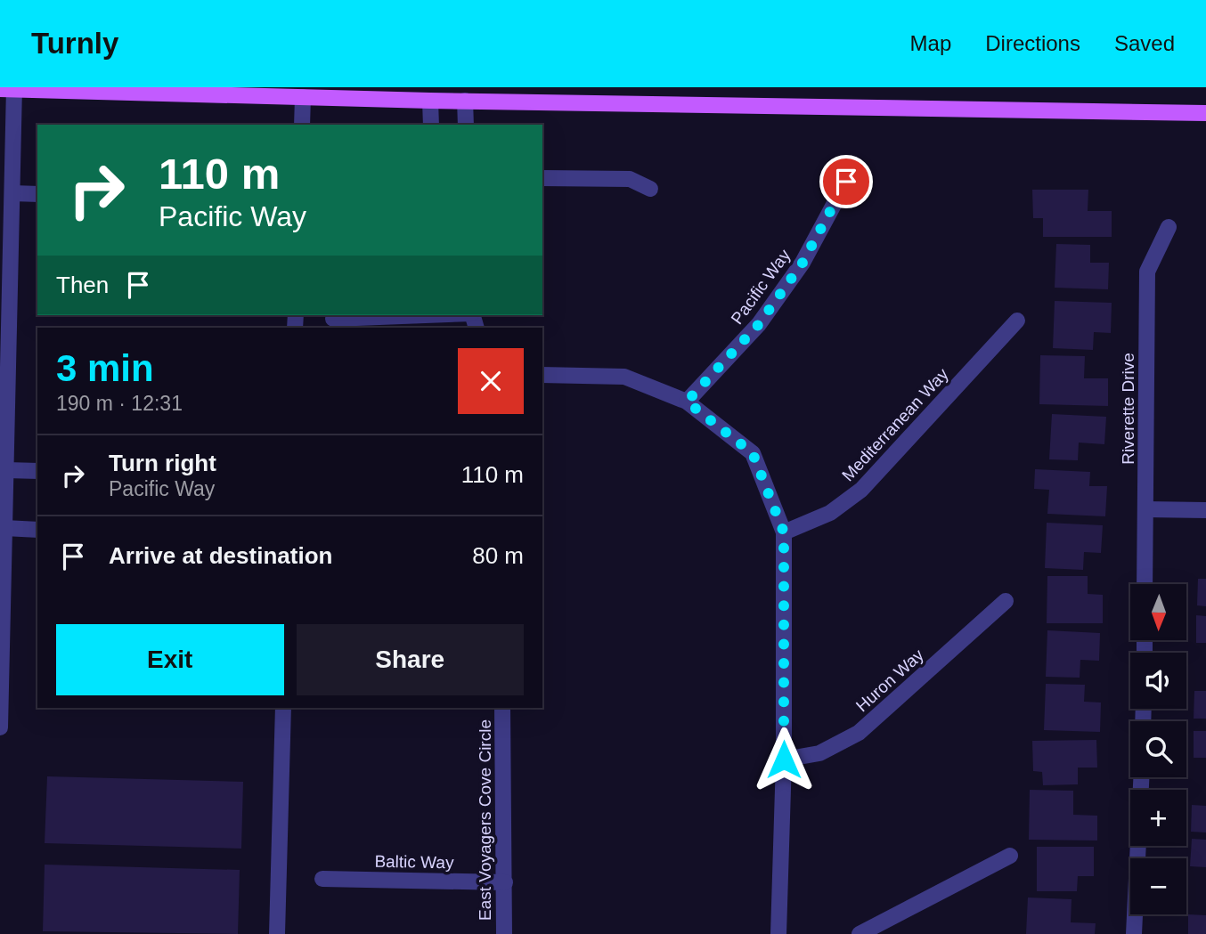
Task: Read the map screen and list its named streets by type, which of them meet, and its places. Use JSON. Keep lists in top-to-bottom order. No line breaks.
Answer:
{"streets":{"street":["Pacific Way","Riverette Drive","Mediterranean Way","Huron Way","East Voyagers Cove Circle","Baltic Way"]},"crossings":[["East Voyagers Cove Circle","Baltic Way"]],"north":"bottom","page":{"header":"Turnly","nav":["Map","Directions","Saved"],"turn":["110 m","Pacific Way"],"then":"Then","heading":["3 min","190 m · 12:31"],"list":[{"name":"Turn right","note":"Pacific Way","value":"110 m"},{"name":"Arrive at destination","value":"80 m"}],"map_buttons":["+","−"],"buttons":["Exit","Share"]}}
